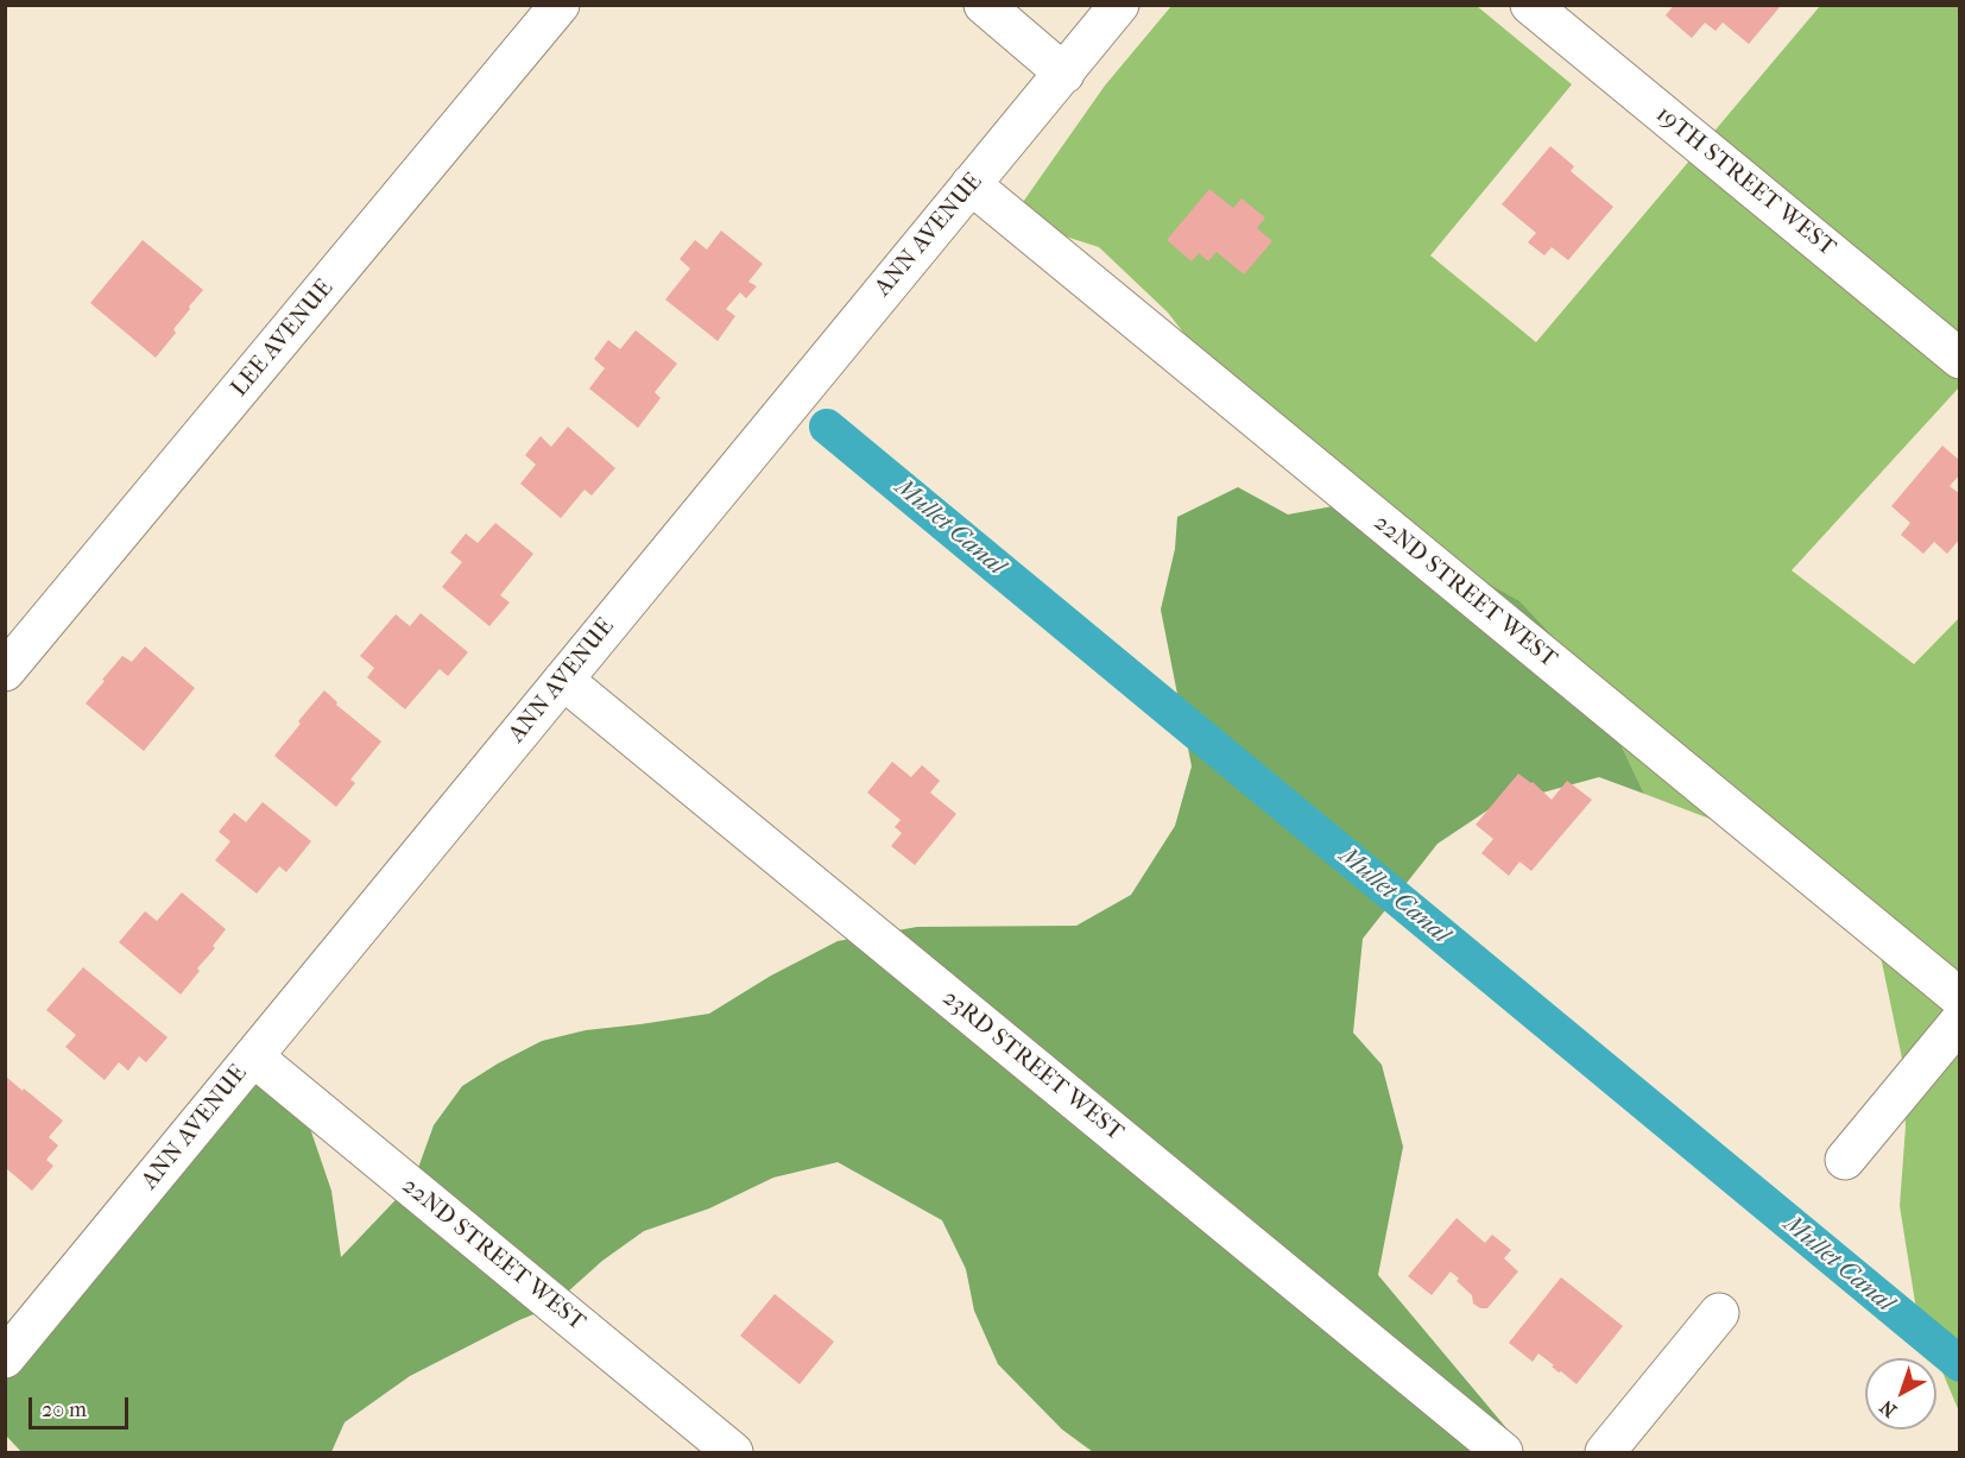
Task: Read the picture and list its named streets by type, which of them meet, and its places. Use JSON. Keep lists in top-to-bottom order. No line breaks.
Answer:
{"streets":{"street":["19TH STREET WEST","ANN AVENUE","LEE AVENUE","22ND STREET WEST","23RD STREET WEST"]},"crossings":[["ANN AVENUE","22ND STREET WEST"],["ANN AVENUE","23RD STREET WEST"]],"water":["Mullet Canal"],"scale_bar":"20 m","north":"bottom left"}
